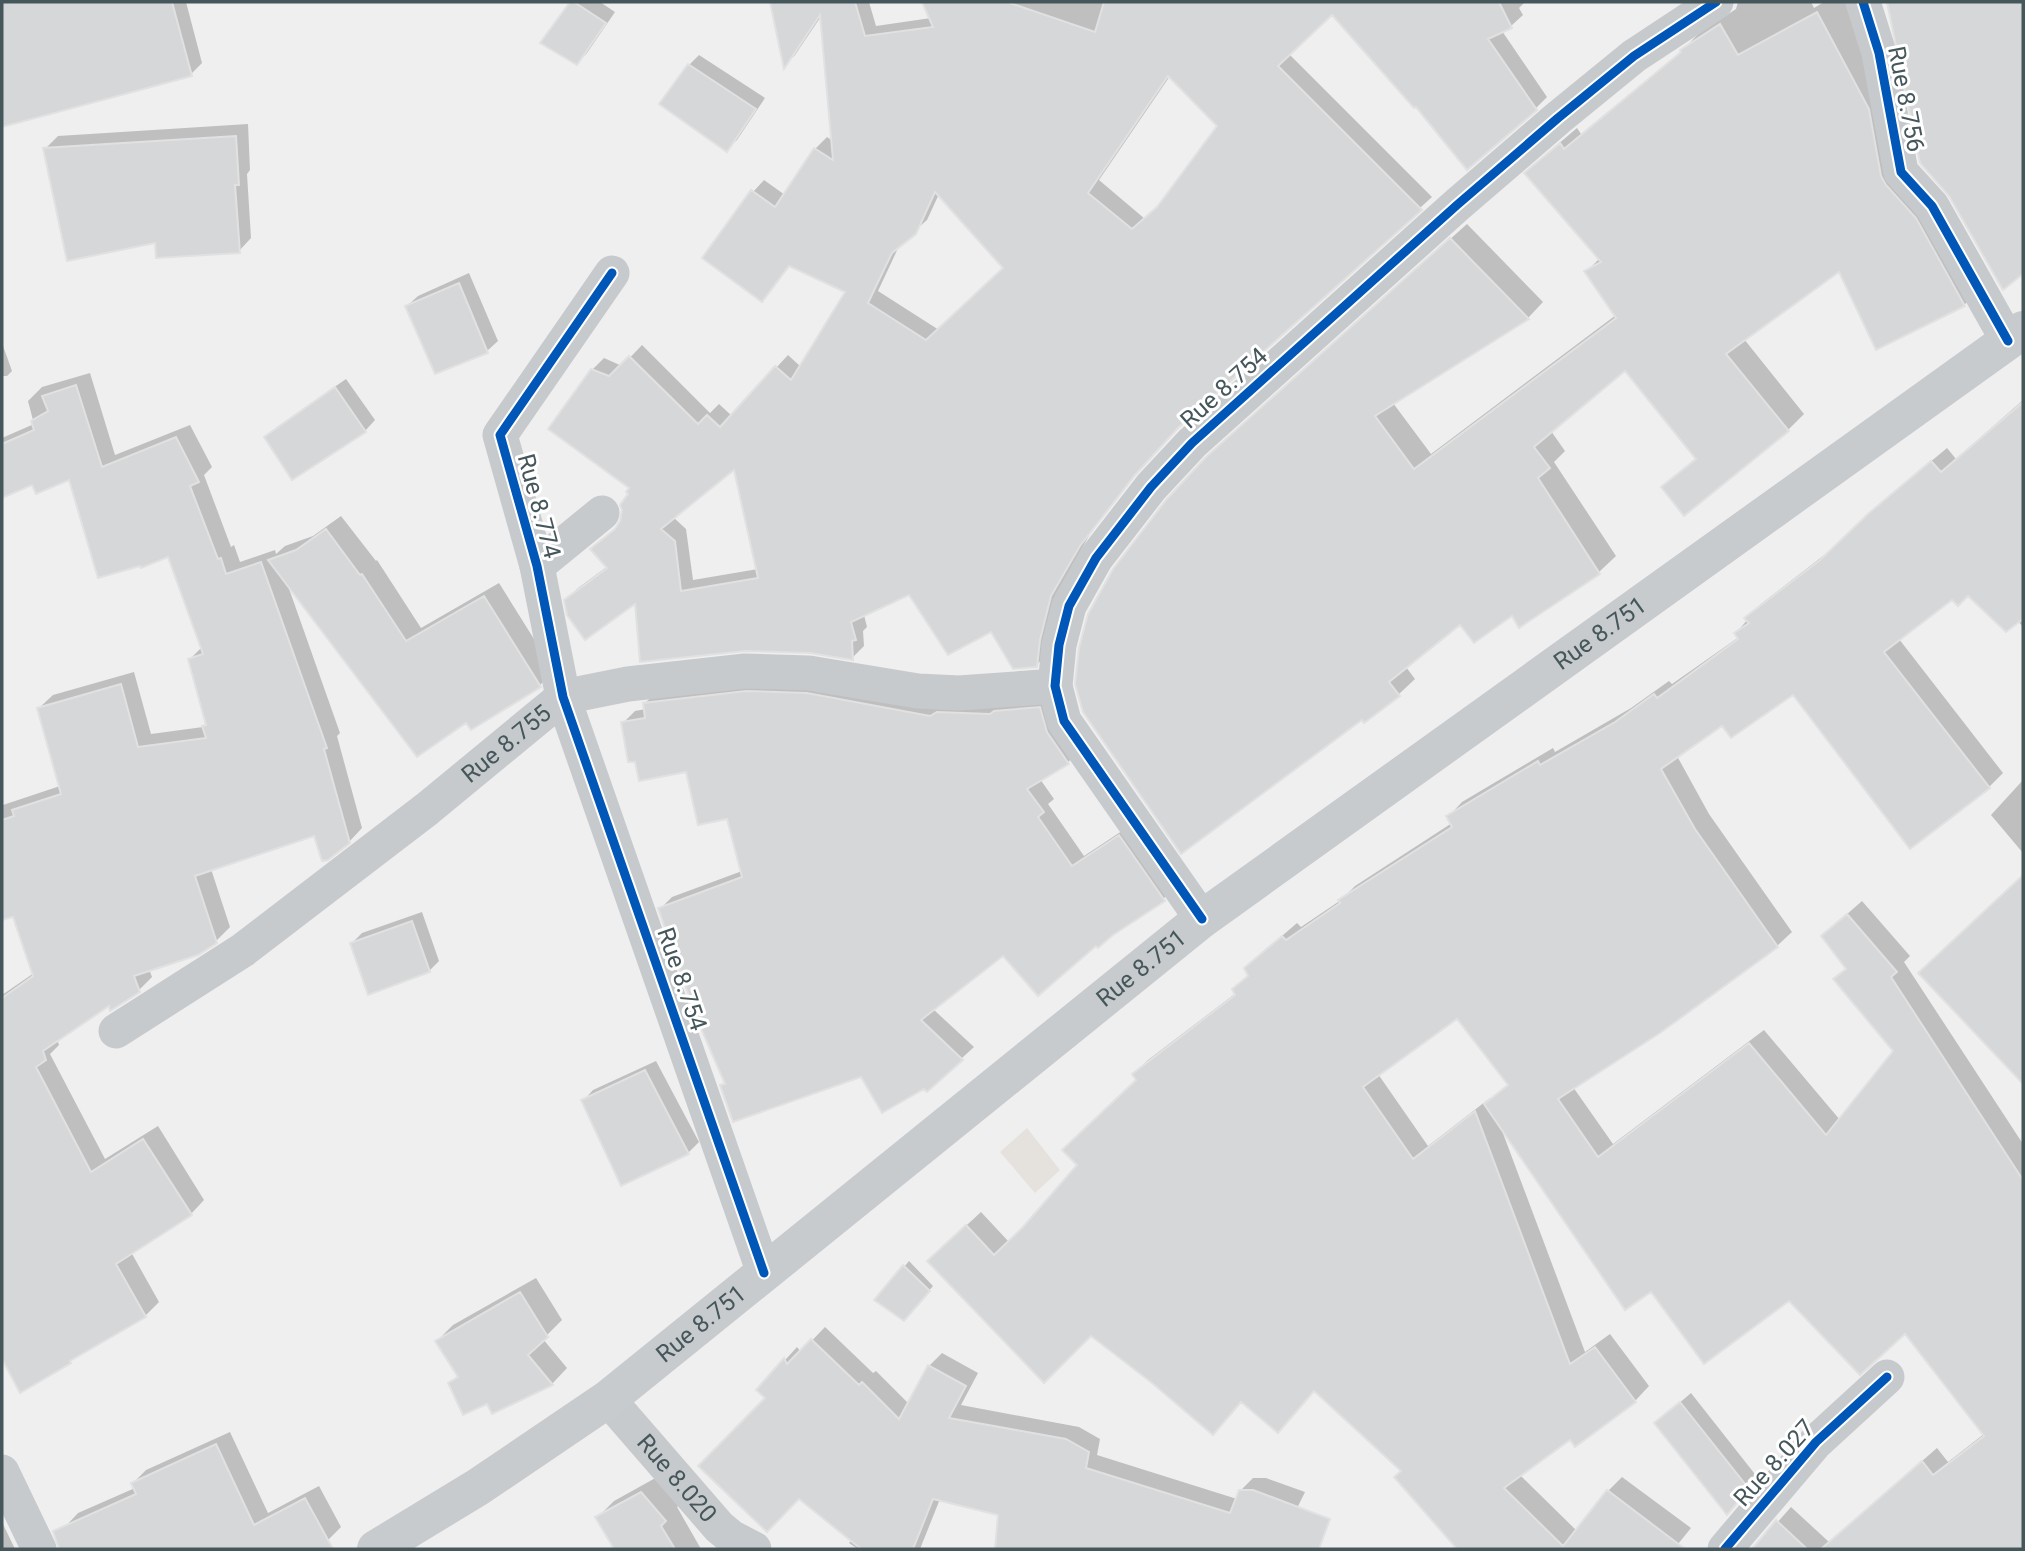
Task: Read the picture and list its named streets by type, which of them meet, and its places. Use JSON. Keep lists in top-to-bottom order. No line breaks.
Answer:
{"streets":{"main road":["Rue 8.751"],"street":["Rue 8.756","Rue 8.754","Rue 8.774","Rue 8.755","Rue 8.027","Rue 8.020"]},"crossings":[["Rue 8.756","Rue 8.751"],["Rue 8.754","Rue 8.774"],["Rue 8.754","Rue 8.751"],["Rue 8.754","Rue 8.755"],["Rue 8.774","Rue 8.755"],["Rue 8.751","Rue 8.020"]]}
